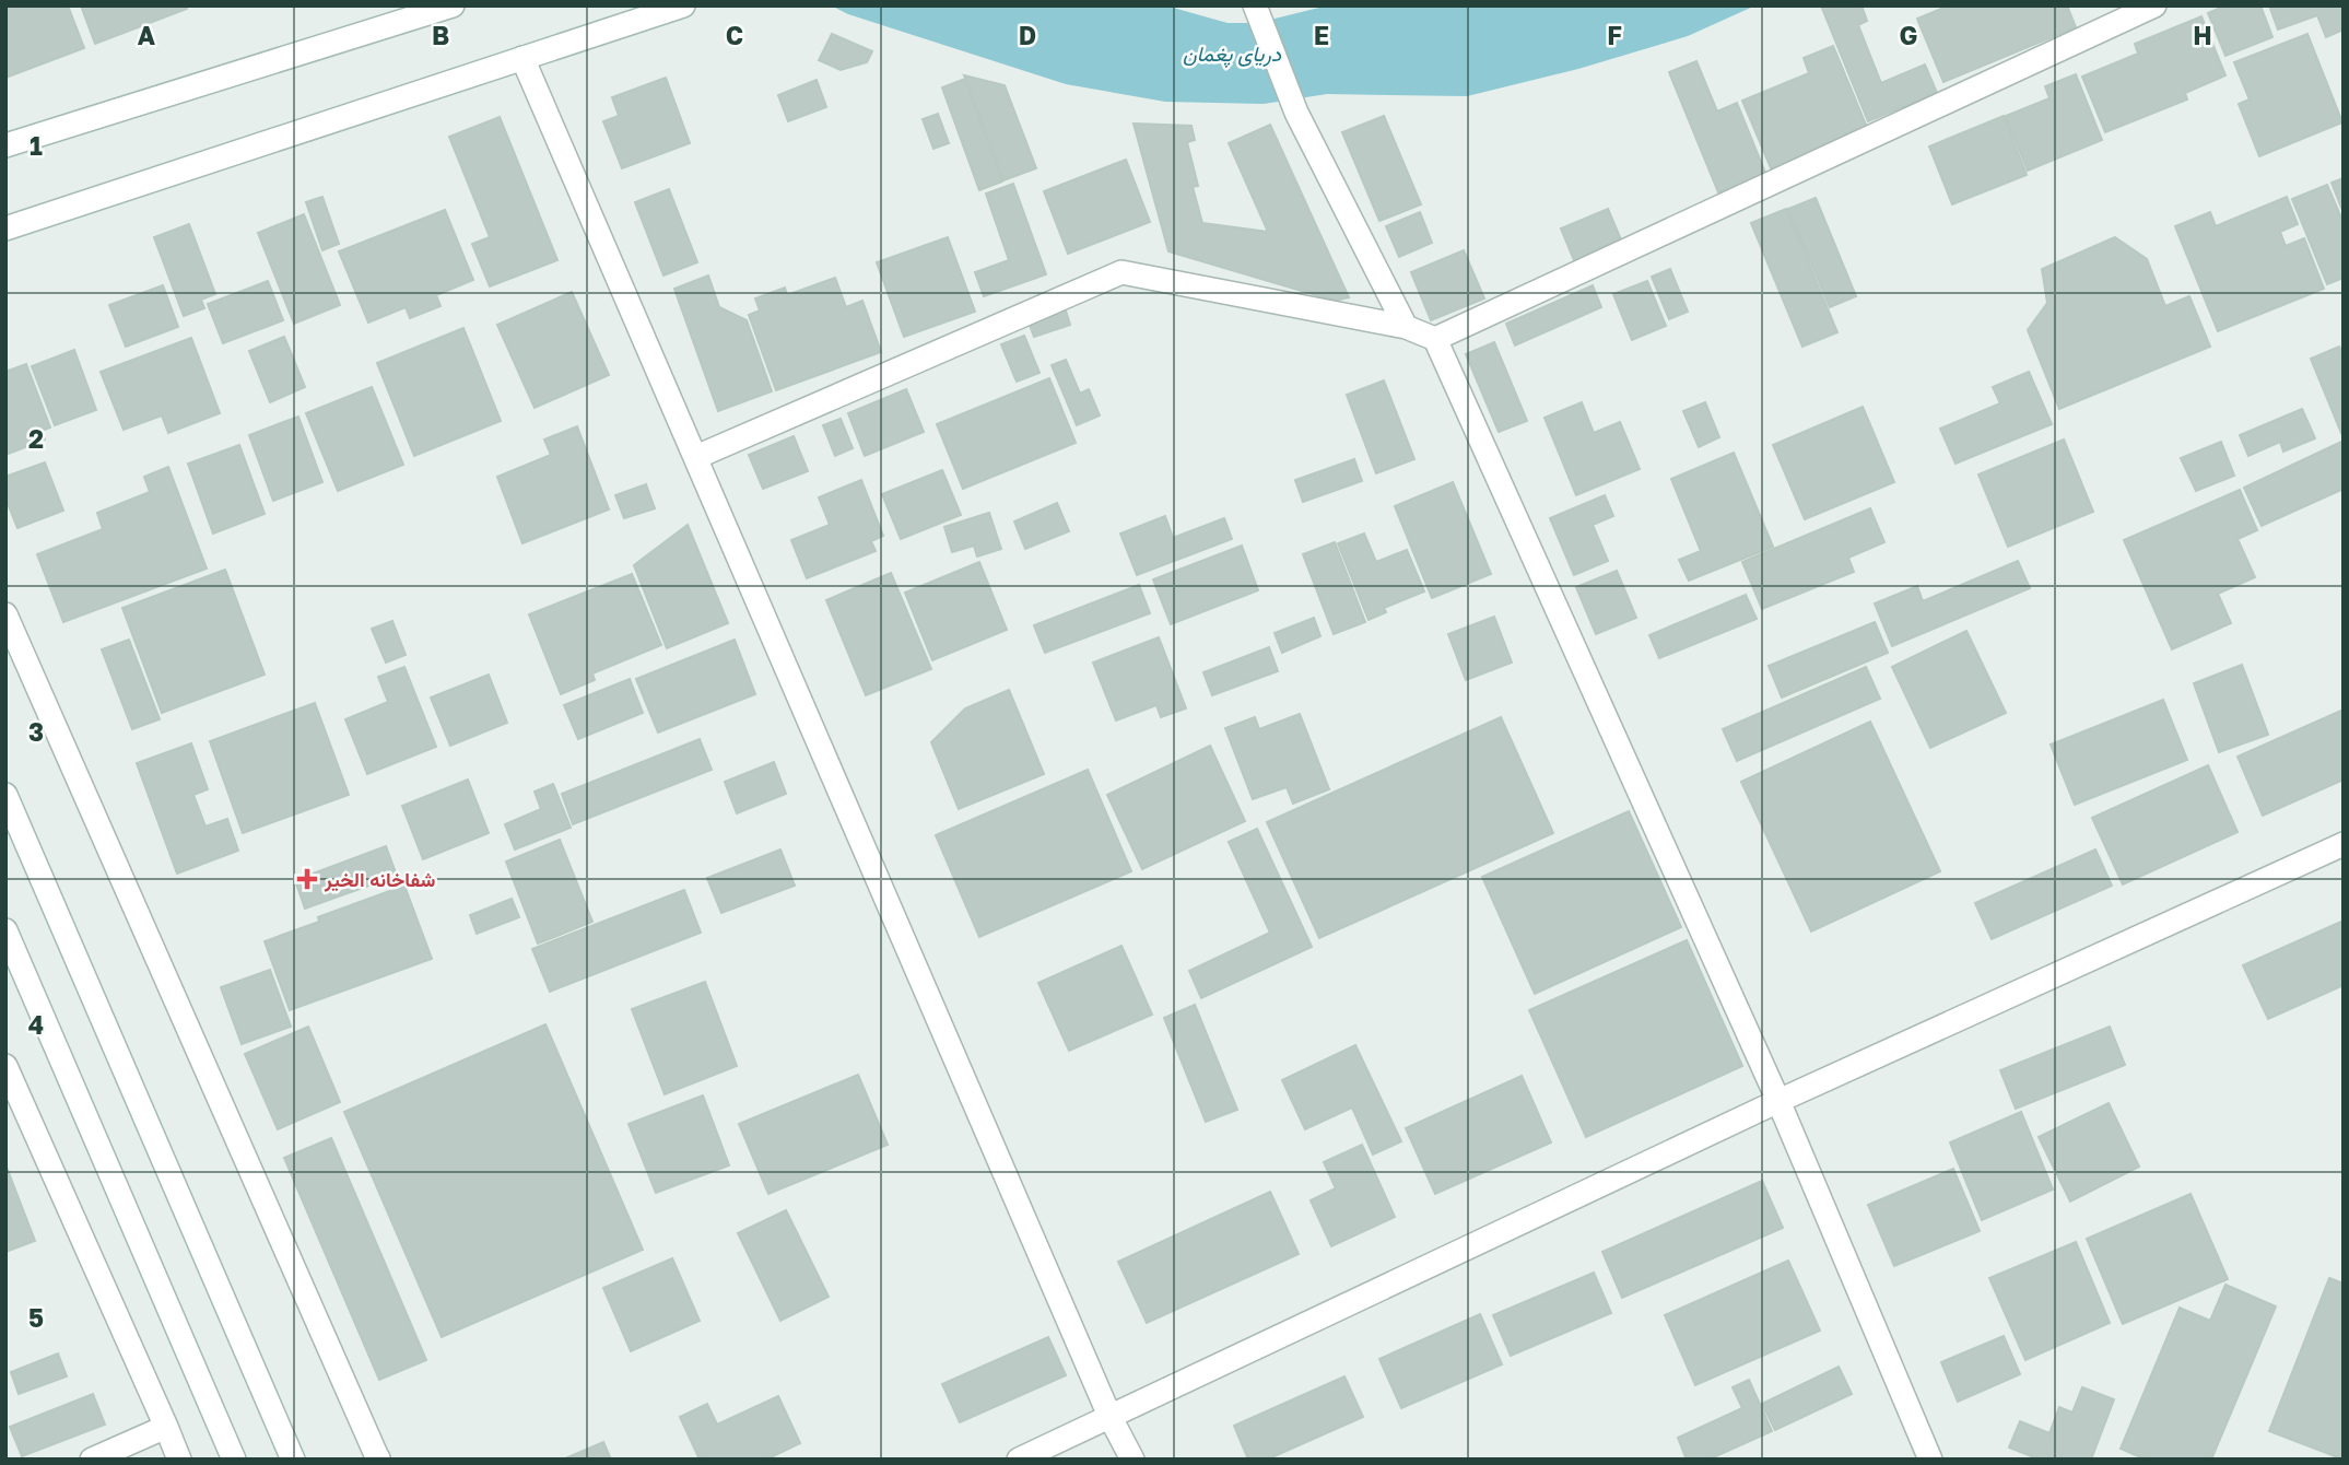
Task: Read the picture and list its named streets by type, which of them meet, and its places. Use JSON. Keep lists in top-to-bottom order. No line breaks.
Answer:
{"water":["دریای پغمان"],"places":{"health":["شفاخانه الخیر"]},"grid":{"columns":["A","B","C","D","E","F","G","H"],"rows":["1","2","3","4","5"]}}
